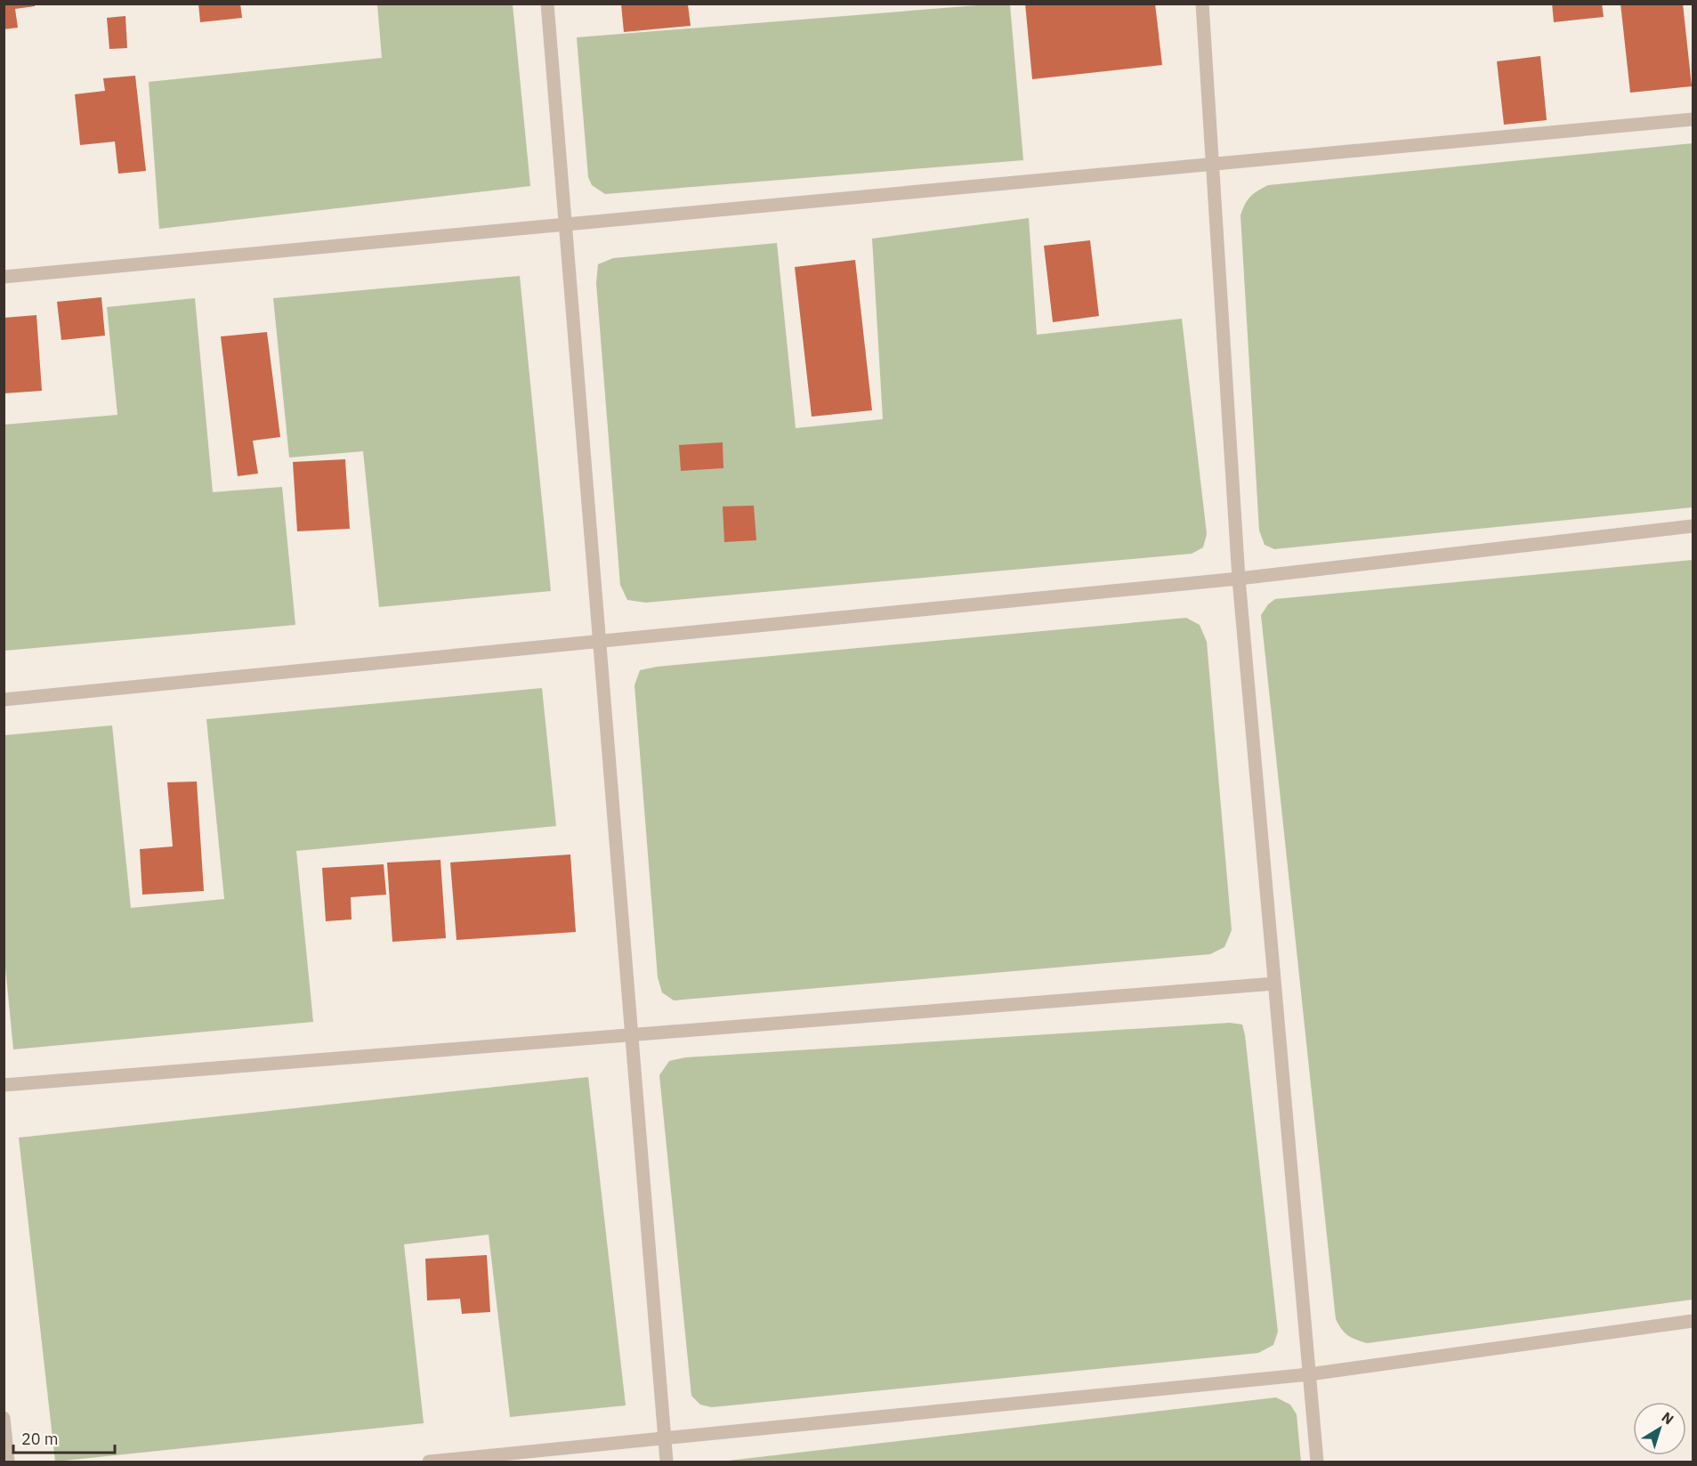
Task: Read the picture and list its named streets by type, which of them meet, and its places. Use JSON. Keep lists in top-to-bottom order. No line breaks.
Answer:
{"scale_bar":"20 m","north":"top right"}
